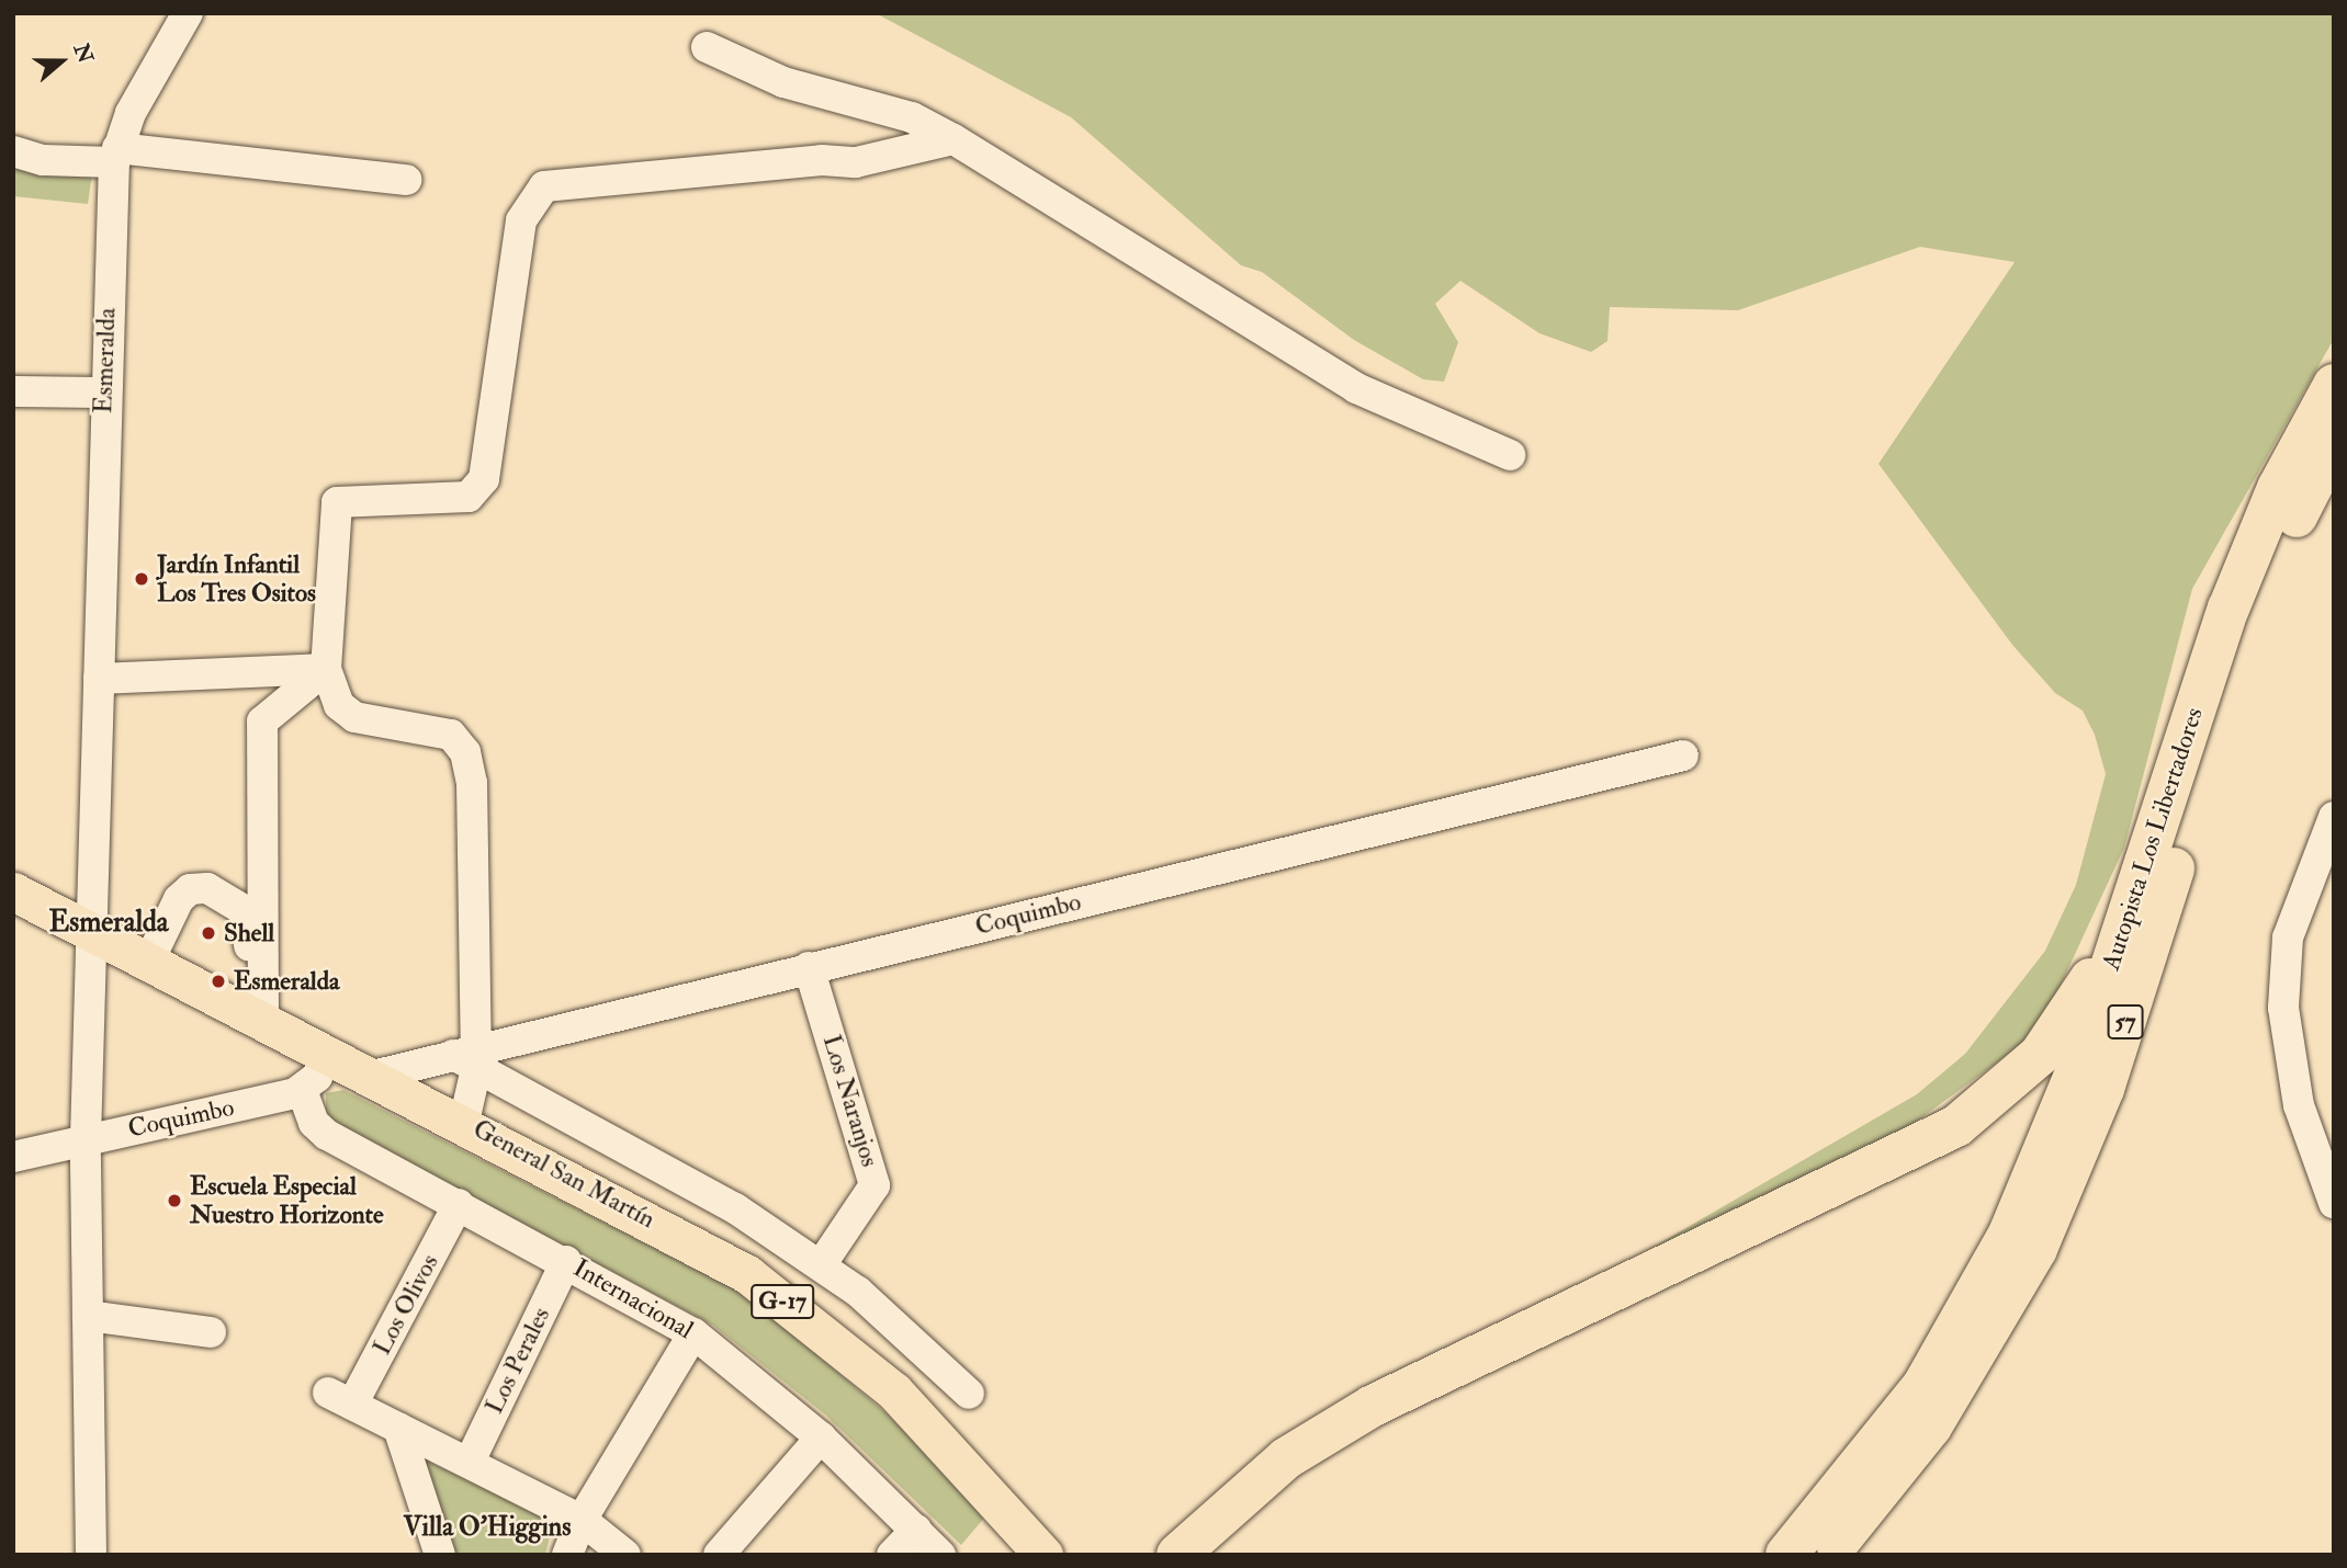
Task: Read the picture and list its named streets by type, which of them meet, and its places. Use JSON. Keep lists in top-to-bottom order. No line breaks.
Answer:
{"streets":{"highway":["Autopista Los Libertadores","57"],"main road":["General San Martín","G-17"],"street":["Esmeralda","Coquimbo","Los Naranjos","Internacional","Los Olivos","Los Perales"]},"crossings":[["Esmeralda","Coquimbo"],["Esmeralda","General San Martín"],["Coquimbo","Los Naranjos"],["Coquimbo","General San Martín"],["Coquimbo","Internacional"],["Internacional","Los Olivos"],["Internacional","Los Perales"]],"districts":["Esmeralda","Villa O'Higgins"],"places":["Jardín Infantil Los Tres Ositos","Shell","Esmeralda","Escuela Especial Nuestro Horizonte"],"north":"right"}
